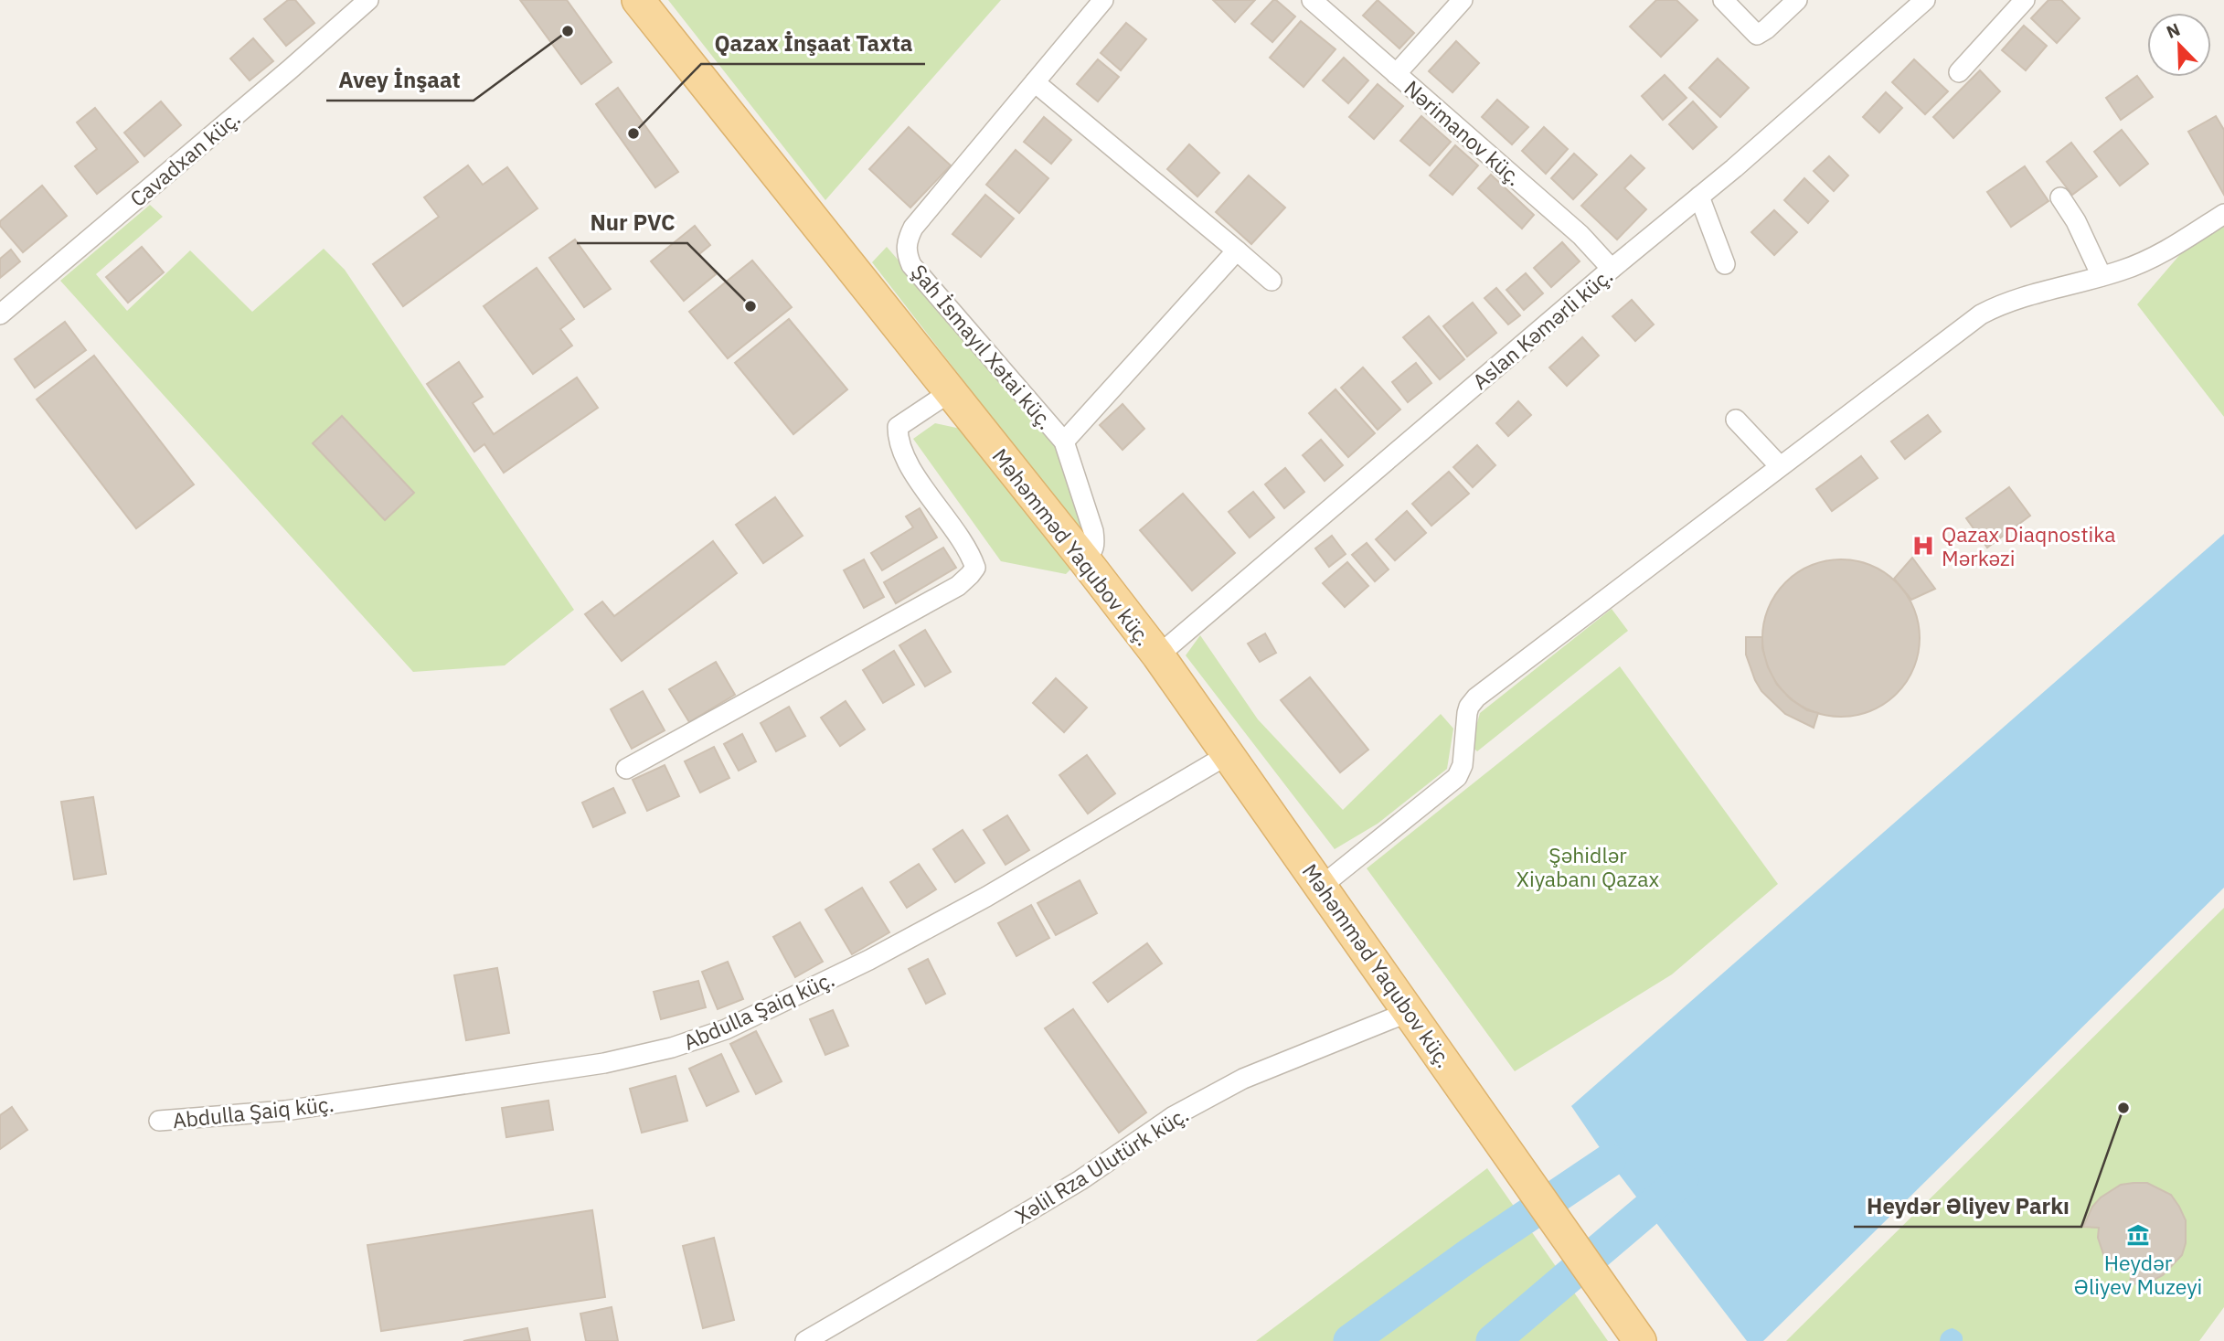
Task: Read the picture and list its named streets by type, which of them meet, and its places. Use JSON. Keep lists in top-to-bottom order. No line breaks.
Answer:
{"streets":{"main road":["Məhəmməd Yaqubov küç."],"street":["Nərimanov küç.","Cavadxan küç.","Aslan Kəmərli küç.","Şah İsmayıl Xətai küç.","Abdulla Şaiq küç.","Xəlil Rza Ulutürk küç."]},"crossings":[["Nərimanov küç.","Aslan Kəmərli küç."],["Aslan Kəmərli küç.","Məhəmməd Yaqubov küç."],["Şah İsmayıl Xətai küç.","Məhəmməd Yaqubov küç."],["Məhəmməd Yaqubov küç.","Abdulla Şaiq küç."],["Məhəmməd Yaqubov küç.","Xəlil Rza Ulutürk küç."]],"parks":["Şəhidlər Xiyabanı Qazax"],"places":{"other":["Avey İnşaat","Qazax İnşaat Taxta","Nur PVC","Heydər Əliyev Parkı"],"hospital":["Qazax Diaqnostika Mərkəzi"],"museum":["Heydər Əliyev Muzeyi"]},"north":"top left"}
